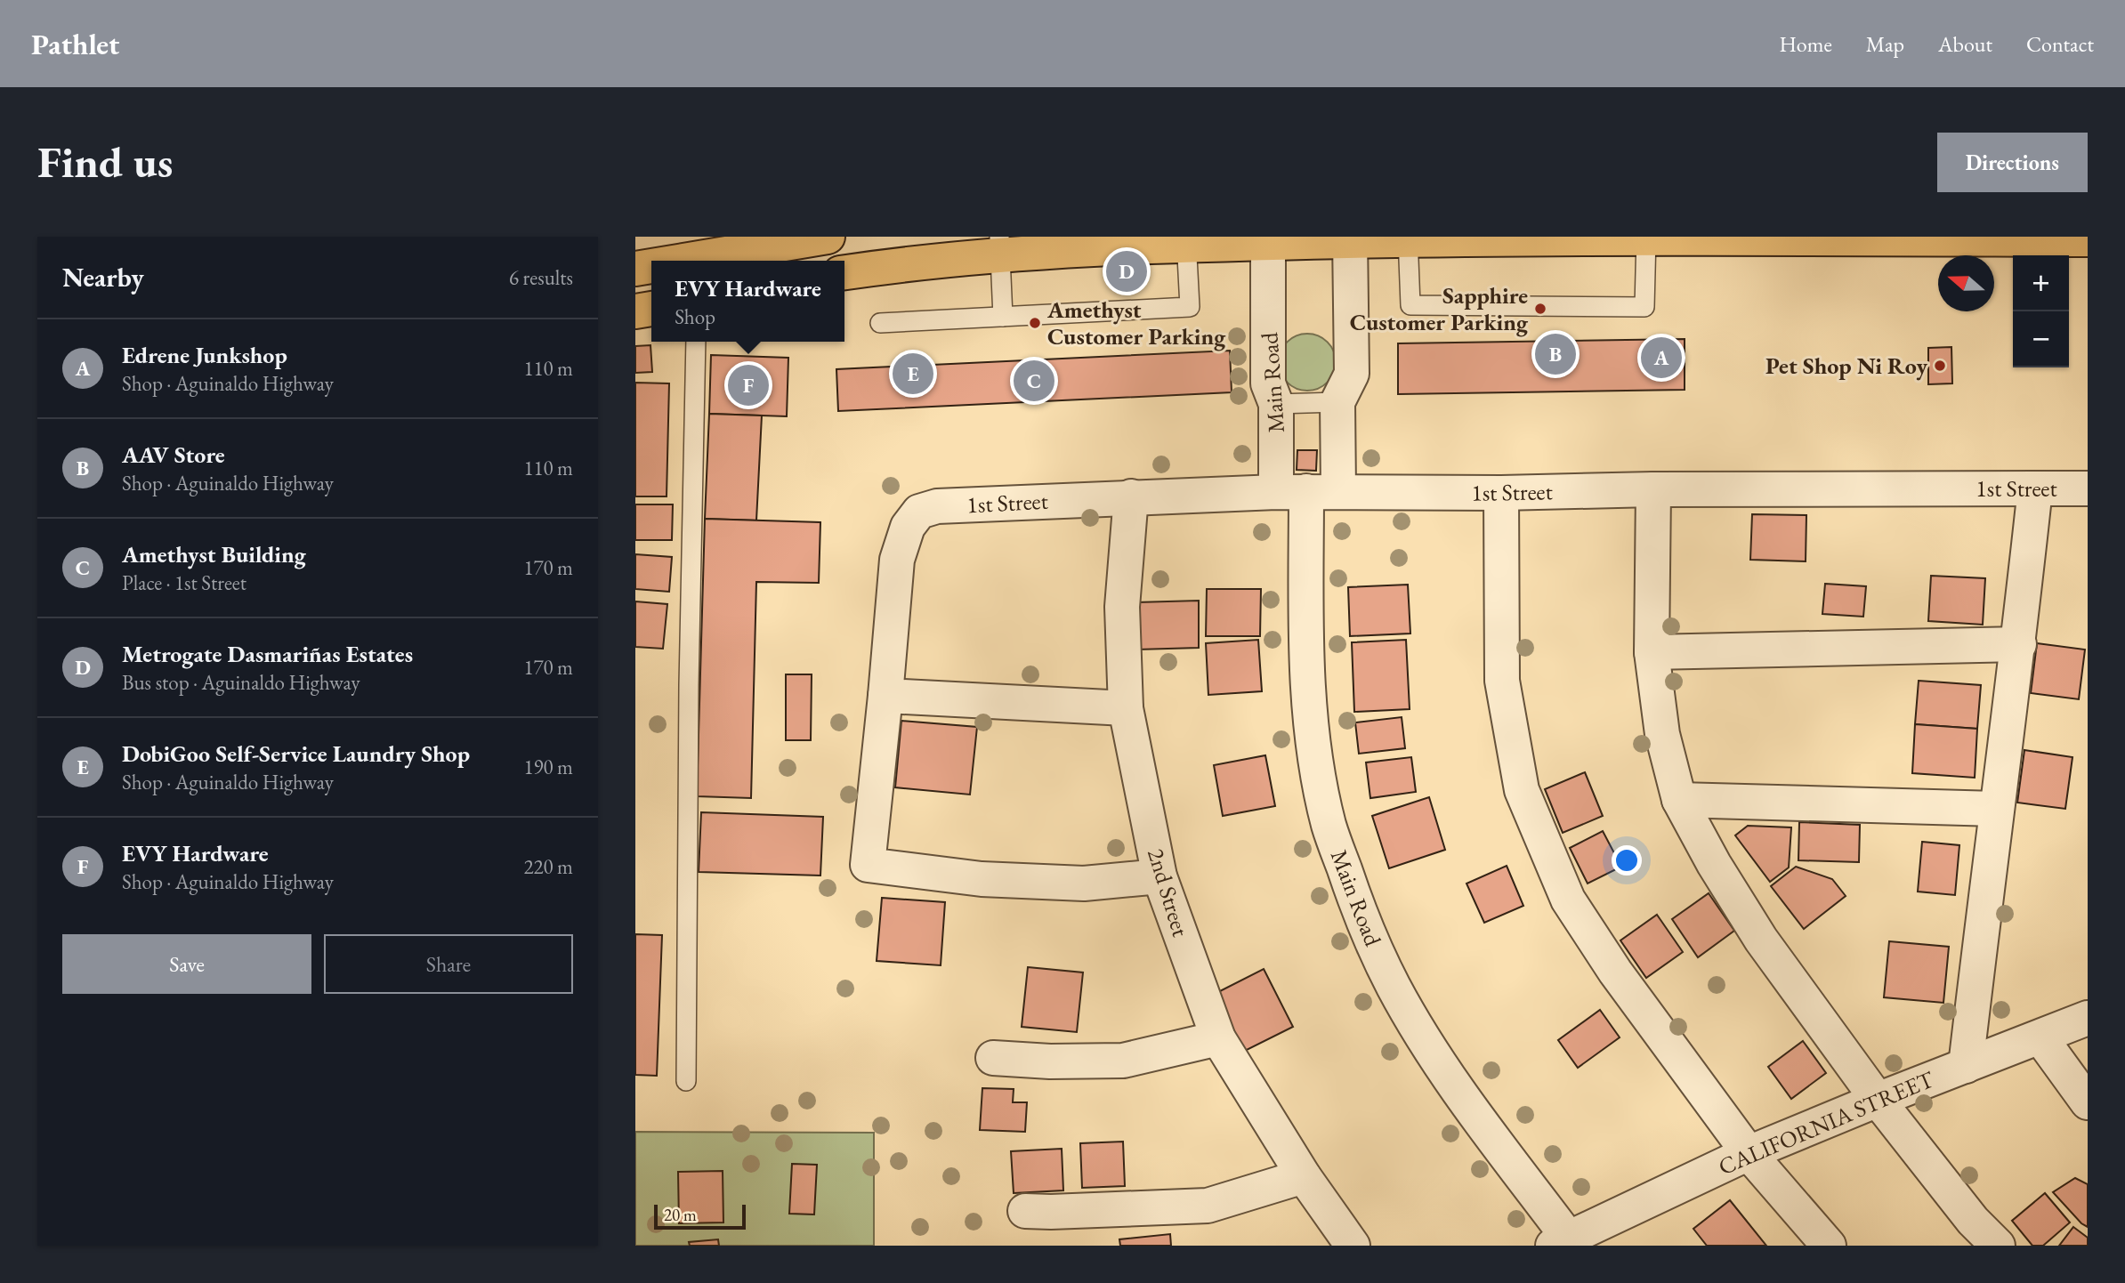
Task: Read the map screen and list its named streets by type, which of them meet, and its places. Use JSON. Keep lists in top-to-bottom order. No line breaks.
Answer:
{"streets":{"street":["Main Road","1st Street","2nd Street","CALIFORNIA STREET"]},"crossings":[["Main Road","1st Street"],["Main Road","CALIFORNIA STREET"],["1st Street","2nd Street"]],"places":["Sapphire Customer Parking","Amethyst Customer Parking","Pet Shop Ni Roy"],"scale_bar":"20 m","north":"left","page":{"header":"Pathlet","nav":["Home","Map","About","Contact"],"buttons":["Directions",["Save","Share"]],"title":"Find us","heading":["Nearby","6 results"],"pins":["D","B","A","E","C","F"],"map_buttons":["+","−"],"popup":["EVY Hardware","Shop"],"list":[{"mark":"A","name":"Edrene Junkshop","note":"Shop · Aguinaldo Highway","value":"110 m"},{"mark":"B","name":"AAV Store","note":"Shop · Aguinaldo Highway","value":"110 m"},{"mark":"C","name":"Amethyst Building","note":"Place · 1st Street","value":"170 m"},{"mark":"D","name":"Metrogate Dasmariñas Estates","note":"Bus stop · Aguinaldo Highway","value":"170 m"},{"mark":"E","name":"DobiGoo Self-Service Laundry Shop","note":"Shop · Aguinaldo Highway","value":"190 m"},{"mark":"F","name":"EVY Hardware","note":"Shop · Aguinaldo Highway","value":"220 m"}],"scale":"20 m"}}
